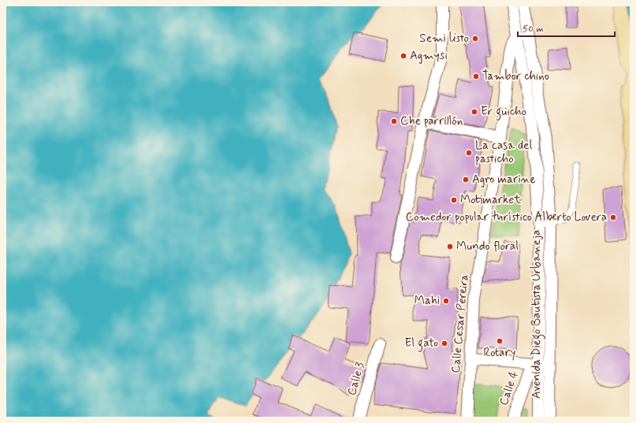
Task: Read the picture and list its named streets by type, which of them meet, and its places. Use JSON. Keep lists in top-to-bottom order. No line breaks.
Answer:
{"streets":{"street":["Avenida Diego Bautista Urbaneja","Calle Cesar Pereira","Calle 3","Calle 4"]},"crossings":[["Avenida Diego Bautista Urbaneja","Calle Cesar Pereira"],["Avenida Diego Bautista Urbaneja","Calle 4"]],"places":["Semi listo","Agmysi","Tambor chino","Er güicho","Che parrillón","La casa del pasticho","Agro marine","Motimarket","Comedor popular turístico Alberto Lovera","Mundo floral","Mahi","Rotary","El gato"],"scale_bar":"50 m"}
